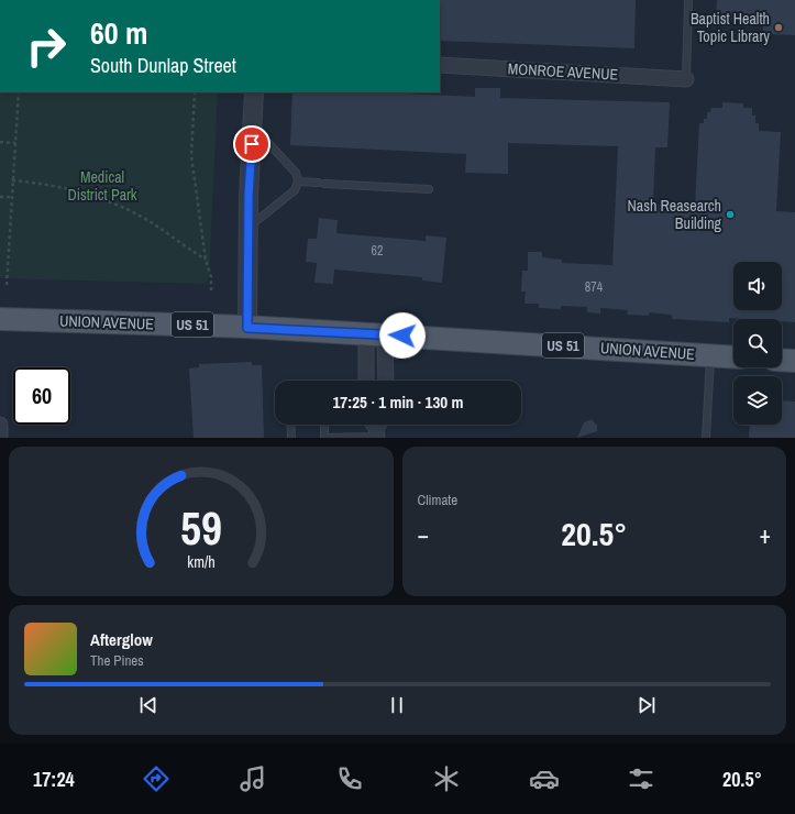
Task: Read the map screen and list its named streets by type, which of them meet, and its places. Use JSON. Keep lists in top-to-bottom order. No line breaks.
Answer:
{"streets":{"main road":["UNION AVENUE","US 51"],"street":["MONROE AVENUE"]},"parks":["Medical District Park"],"places":["Baptist Health Topic Library","Nash Reasearch Building"],"house_numbers":["62","874"],"page":{"turn":["60 m","South Dunlap Street"],"limit":"60","trip":"17:25 · 1 min · 130 m","tile":"Climate","heat":["−","20.5°","+"],"song":["Afterglow","The Pines"],"tabs":["17:24","20.5°"],"gauge":["59","km/h"]}}
